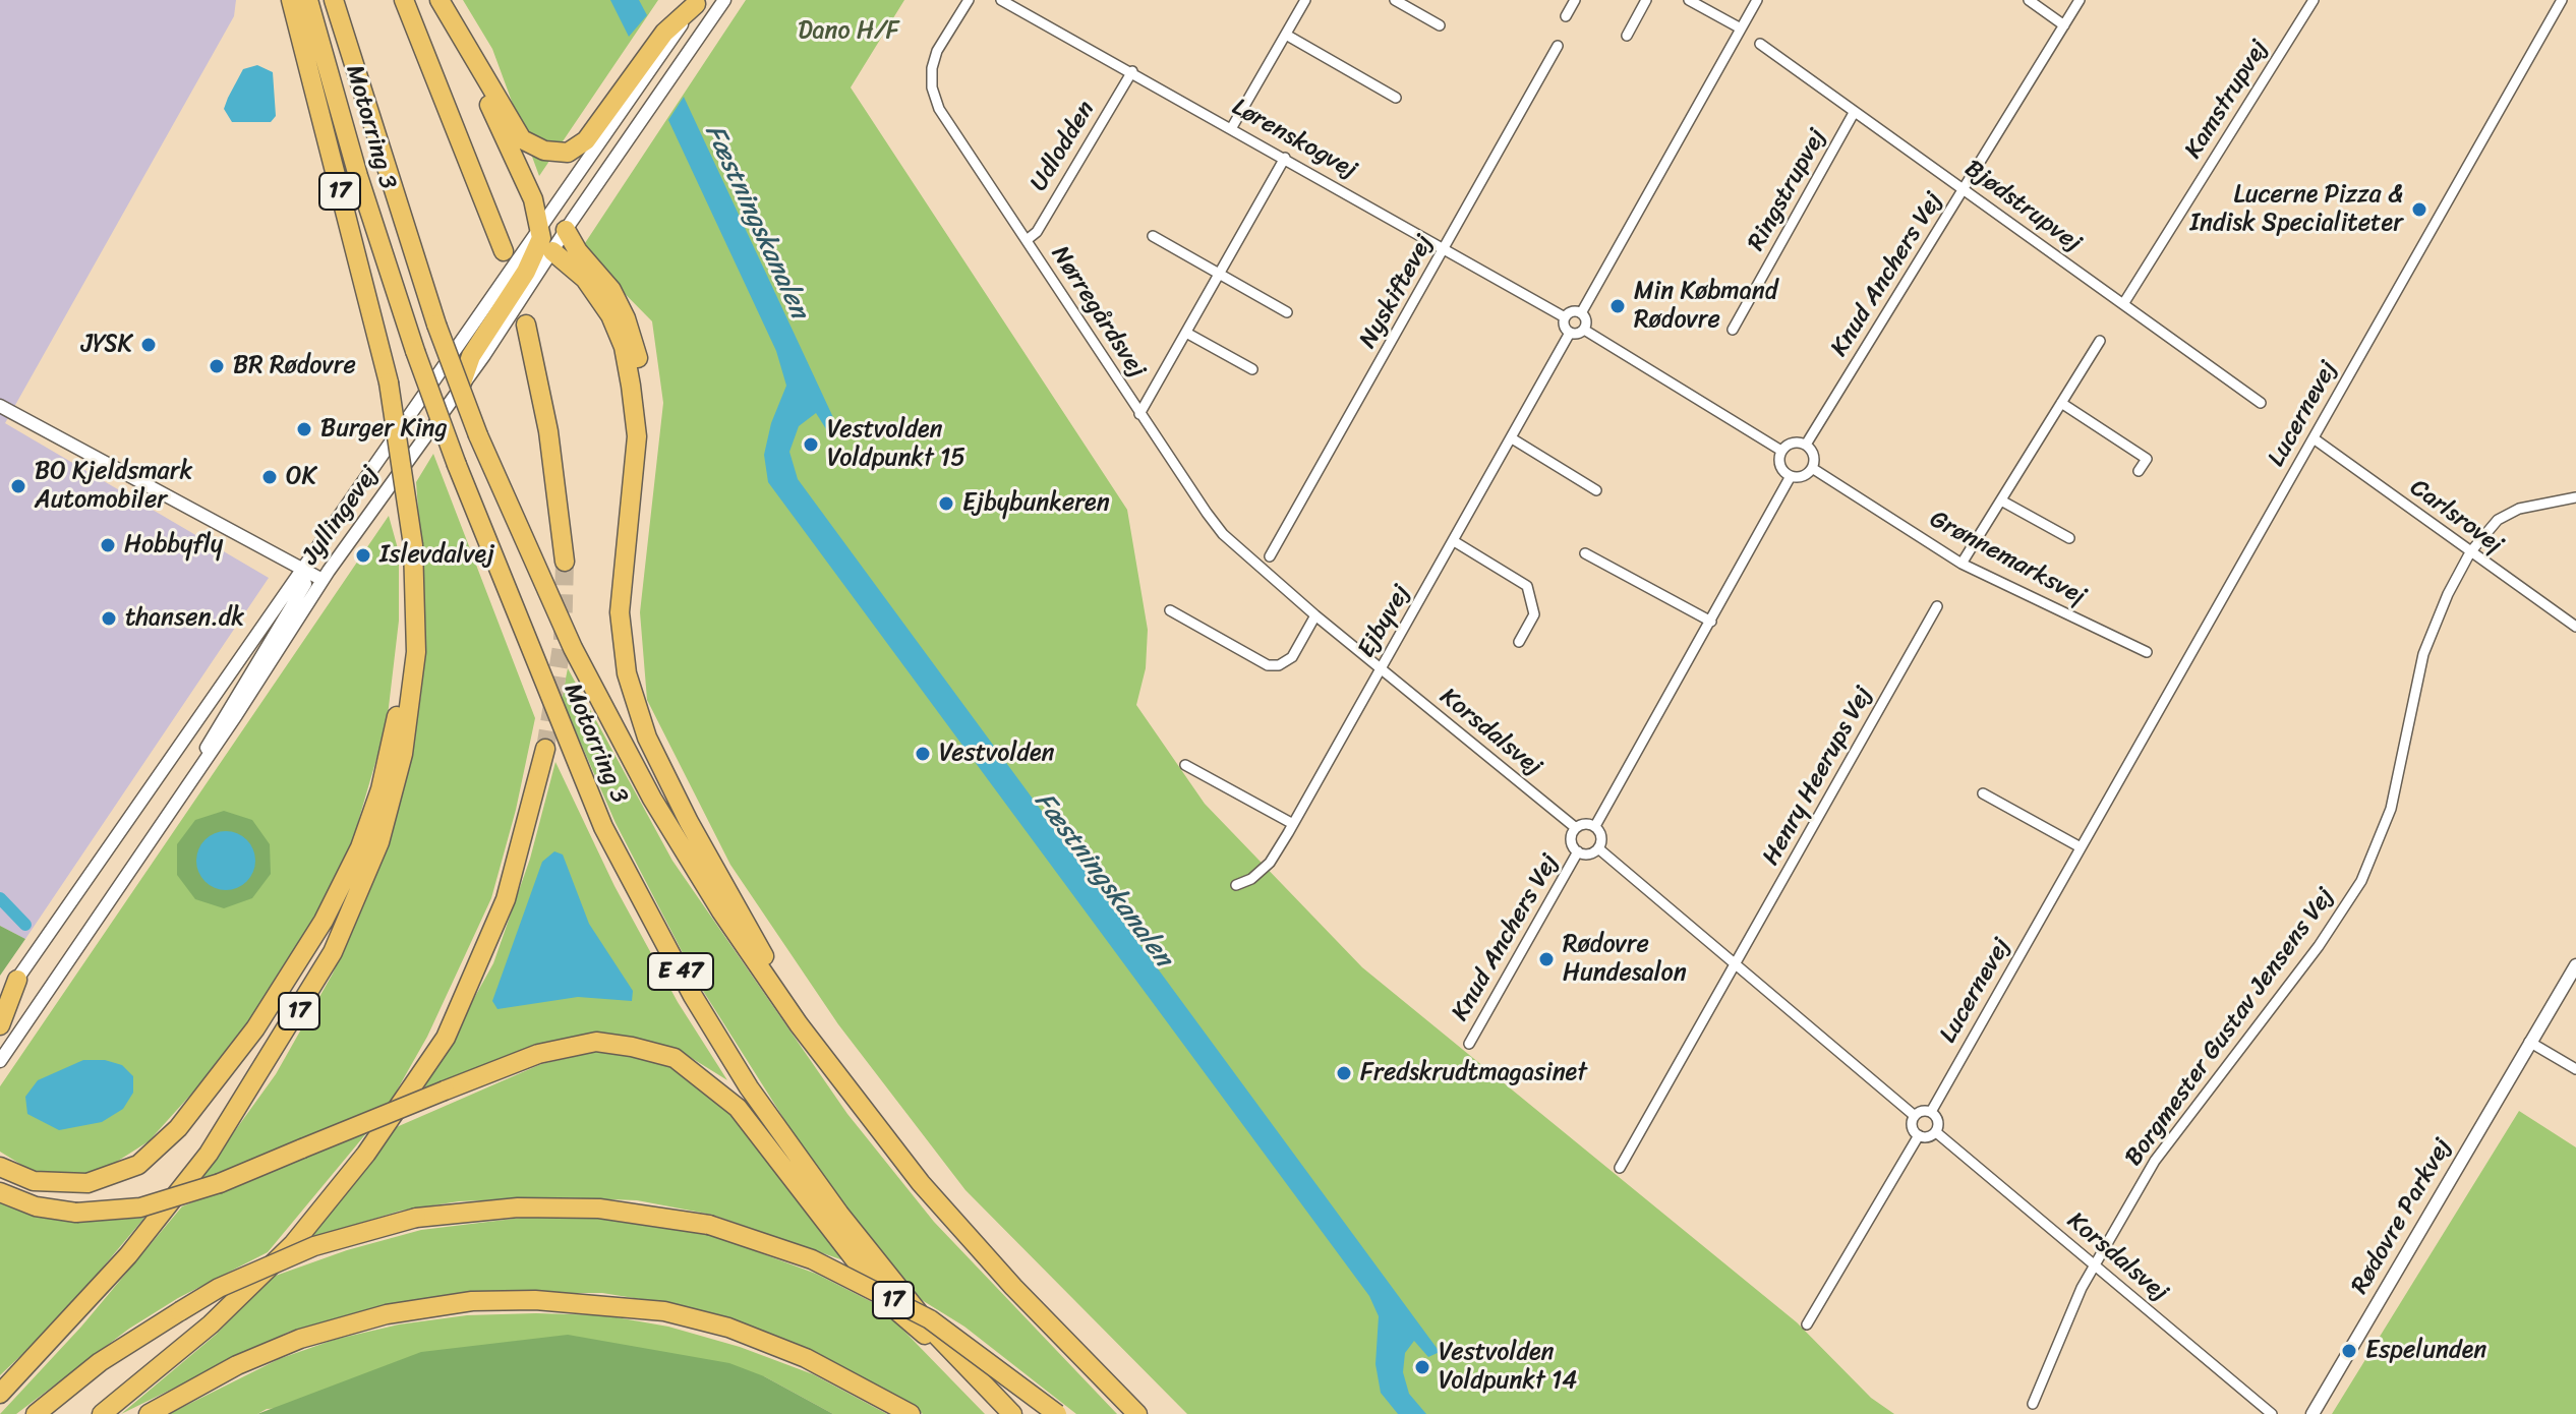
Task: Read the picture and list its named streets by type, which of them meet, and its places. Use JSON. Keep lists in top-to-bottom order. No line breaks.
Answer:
{"streets":{"highway":["Motorring 3","17","E 47"],"street":["Kamstrupvej","Lørenskogvej","Udlodden","Ringstrupvej","Bjødstrupvej","Knud Anchers Vej","Nyskiftevej","Nørregårdsvej","Lucernevej","Jyllingevej","Carlsrovej","Grønnemarksvej","Ejbyvej","Korsdalsvej","Henry Heerups Vej","Borgmester Gustav Jensens Vej","Rødovre Parkvej"]},"crossings":[["Kamstrupvej","Bjødstrupvej"],["Motorring 3","E 47"],["Lørenskogvej","Udlodden"],["Lørenskogvej","Nyskiftevej"],["Lørenskogvej","Ejbyvej"],["Udlodden","Nørregårdsvej"],["Ringstrupvej","Bjødstrupvej"],["Bjødstrupvej","Knud Anchers Vej"],["Knud Anchers Vej","Grønnemarksvej"],["Knud Anchers Vej","Korsdalsvej"],["Nørregårdsvej","Ejbyvej"],["Nørregårdsvej","Korsdalsvej"],["Lucernevej","Carlsrovej"],["Lucernevej","Korsdalsvej"],["Carlsrovej","Borgmester Gustav Jensens Vej"],["Ejbyvej","Korsdalsvej"],["Korsdalsvej","Borgmester Gustav Jensens Vej"]],"water":["Fæstningskanalen"],"parks":["Dano H/F"],"places":["Lucerne Pizza & Indisk Specialiteter","Min Købmand Rødovre","JYSK","BR Rødovre","Burger King","Vestvolden Voldpunkt 15","OK","BO Kjeldsmark Automobiler","Ejbybunkeren","Hobbyfly","Islevdalvej","thansen.dk","Vestvolden","Rødovre Hundesalon","Fredskrudtmagasinet","Espelunden","Vestvolden Voldpunkt 14"]}
